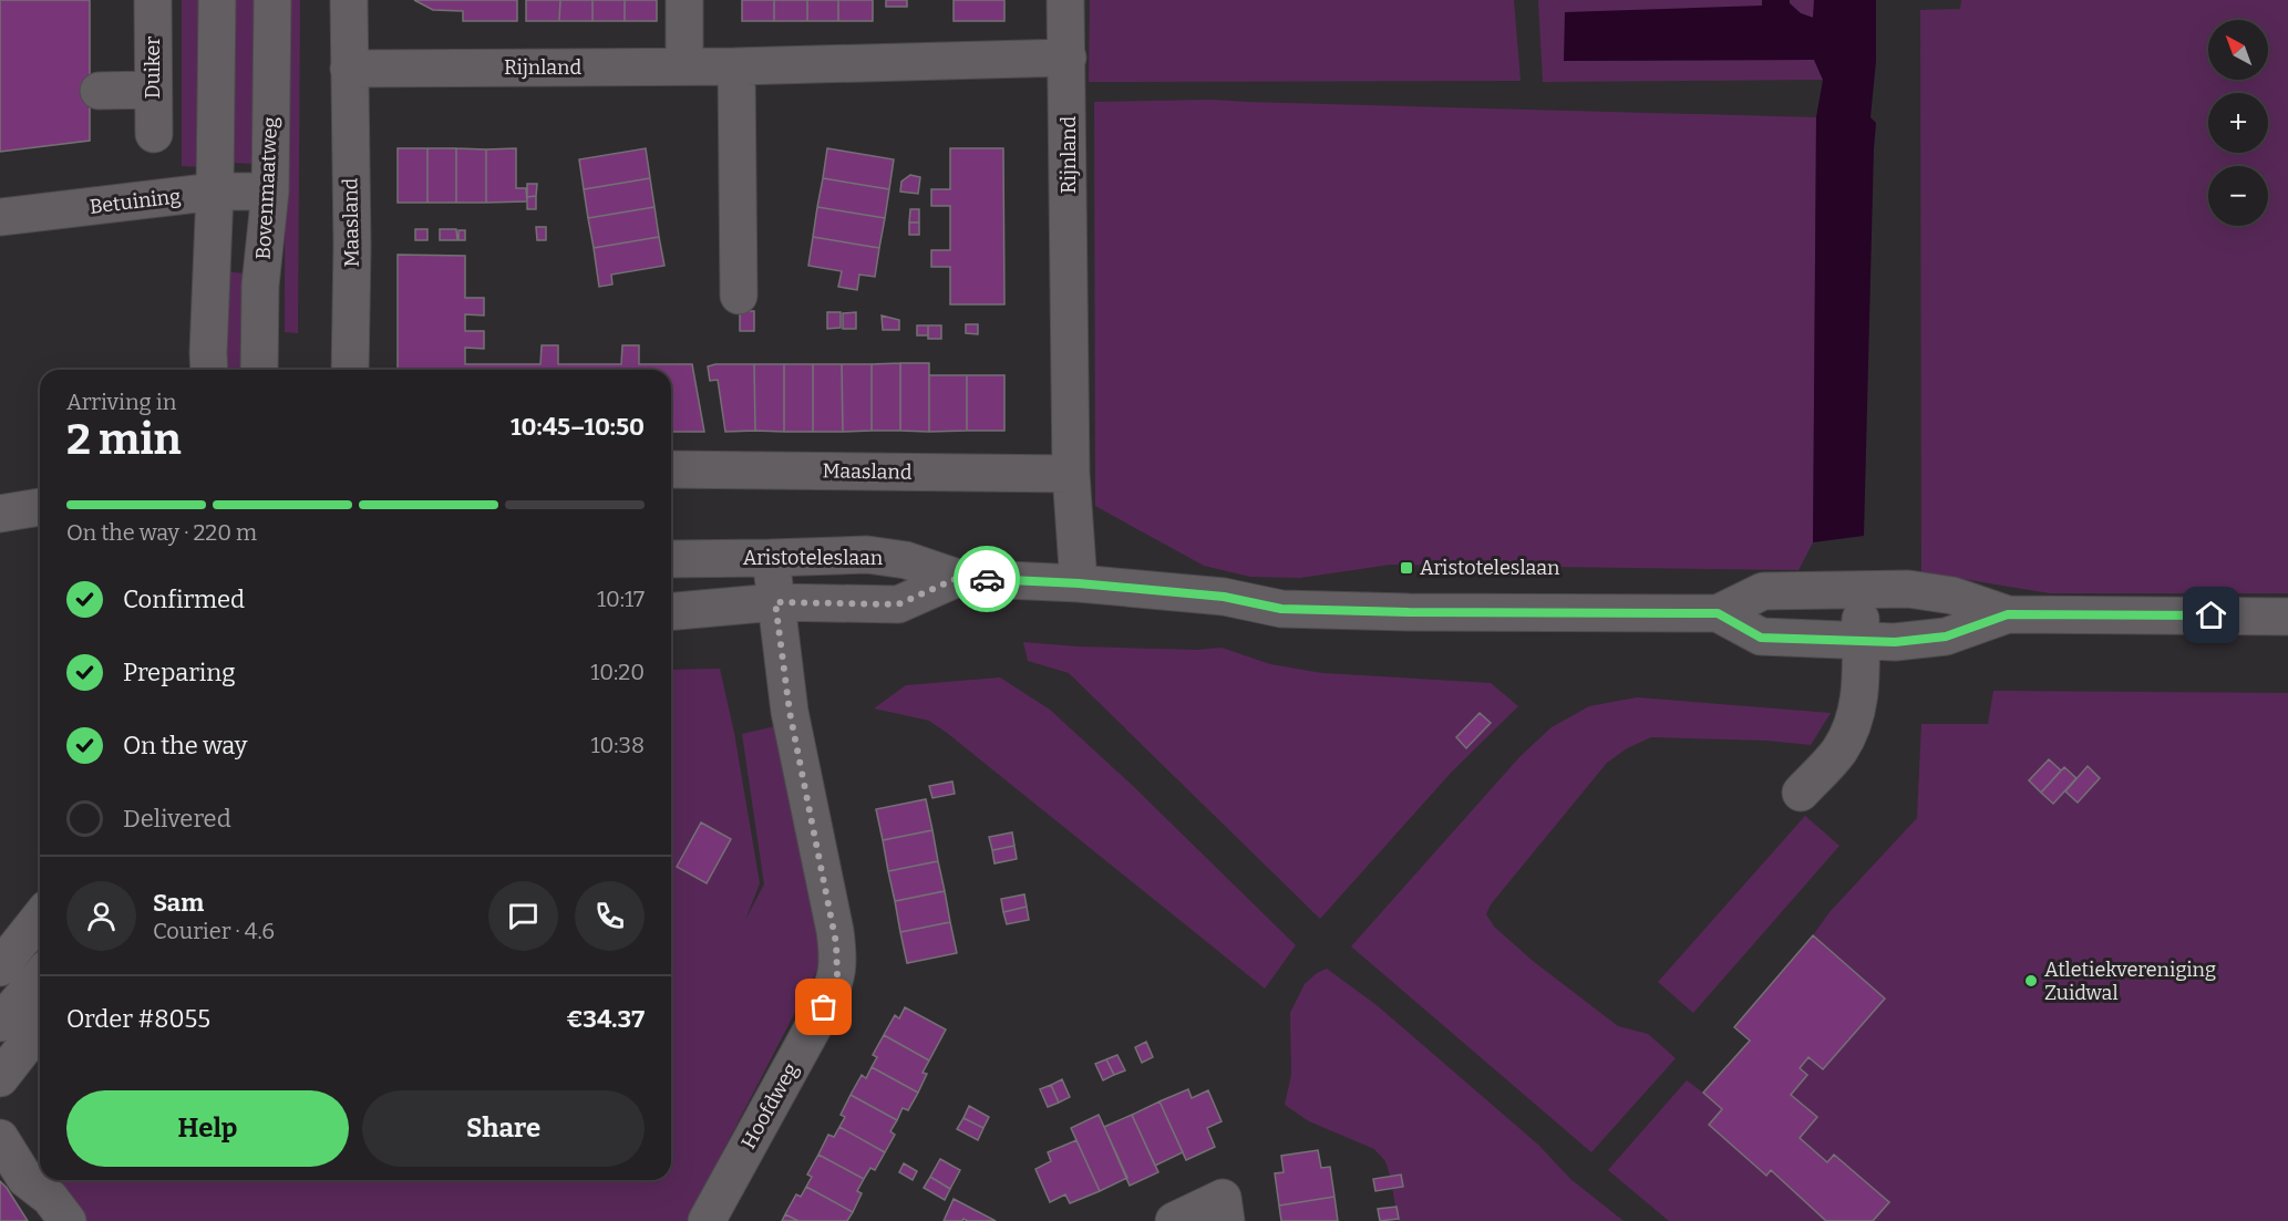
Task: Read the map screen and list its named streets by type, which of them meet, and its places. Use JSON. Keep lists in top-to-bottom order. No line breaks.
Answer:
{"streets":{"street":["Duiker","Rijnland","Bovenmaatweg","Betuining","Maasland","Aristoteleslaan","Hoofdweg"]},"crossings":[["Rijnland","Maasland"],["Rijnland","Aristoteleslaan"],["Bovenmaatweg","Betuining"],["Aristoteleslaan","Hoofdweg"]],"places":{"transit":["Aristoteleslaan"],"other":["Atletiekvereniging Zuidwal"]},"north":"top left","page":{"map_buttons":["+","−"],"heading":["2 min","Arriving in","10:45–10:50"],"panel":["Sam","Courier · 4.6","Order #8055","€34.37"],"bar":"On the way · 220 m","list":[["Confirmed","10:17"],["Preparing","10:20"],["On the way","10:38"],"Delivered"],"buttons":["Help","Share"]}}
